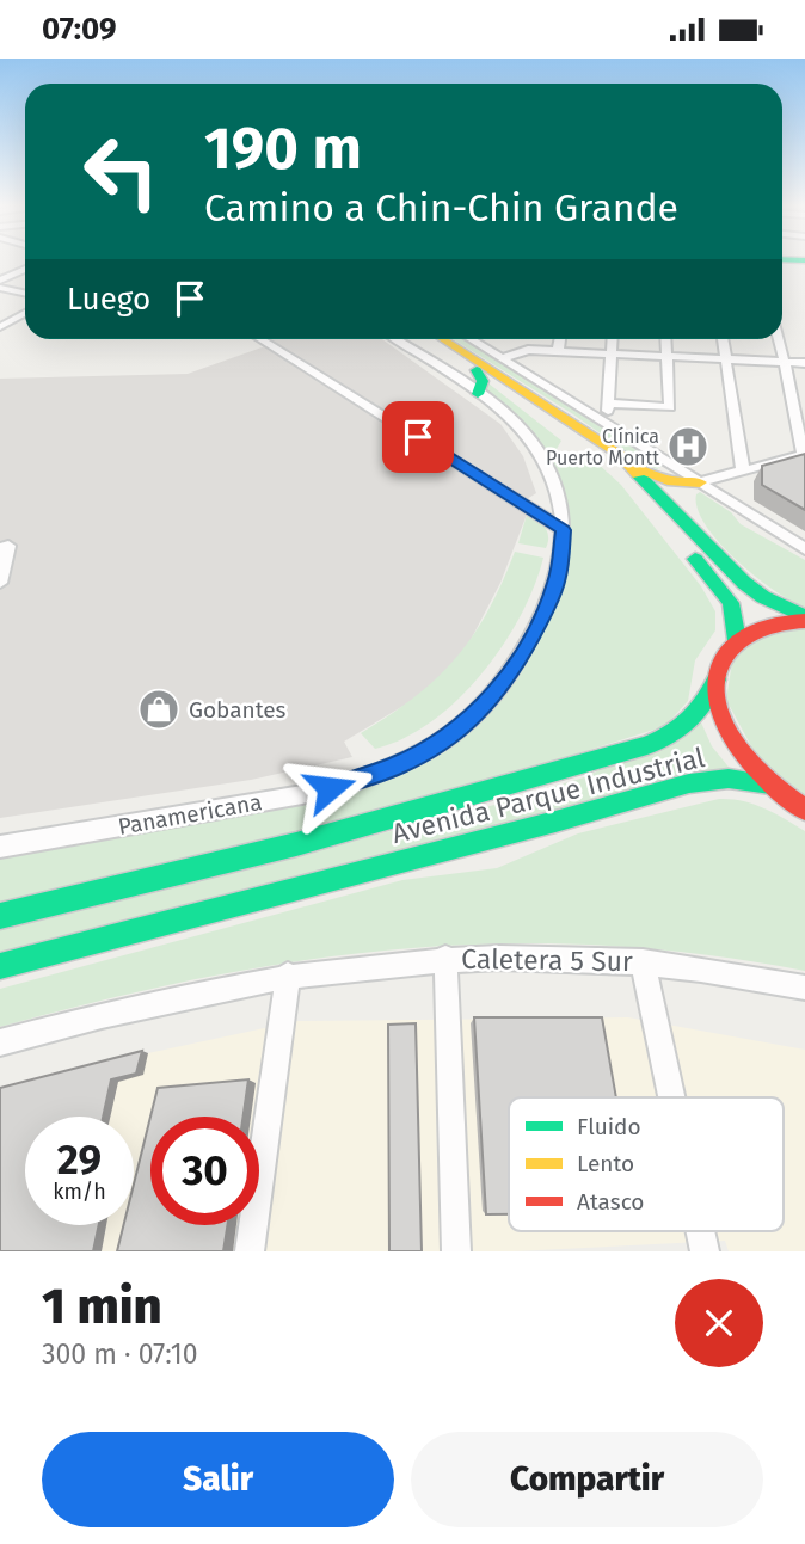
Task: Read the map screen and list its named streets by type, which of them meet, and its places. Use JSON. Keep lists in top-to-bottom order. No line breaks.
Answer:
{"streets":{"main road":["Avenida Parque Industrial"],"street":["Panamericana","Caletera 5 Sur"]},"places":{"hospital":["Clínica Puerto Montt"],"shop":["Gobantes"]},"legend":["Fluido","Lento","Atasco"],"page":{"status":"07:09","turn":["190 m","Camino a Chin-Chin Grande"],"then":"Luego","speed":"29 km/h","limit":"30","heading":["1 min","300 m · 07:10"],"buttons":["Salir","Compartir"]}}
